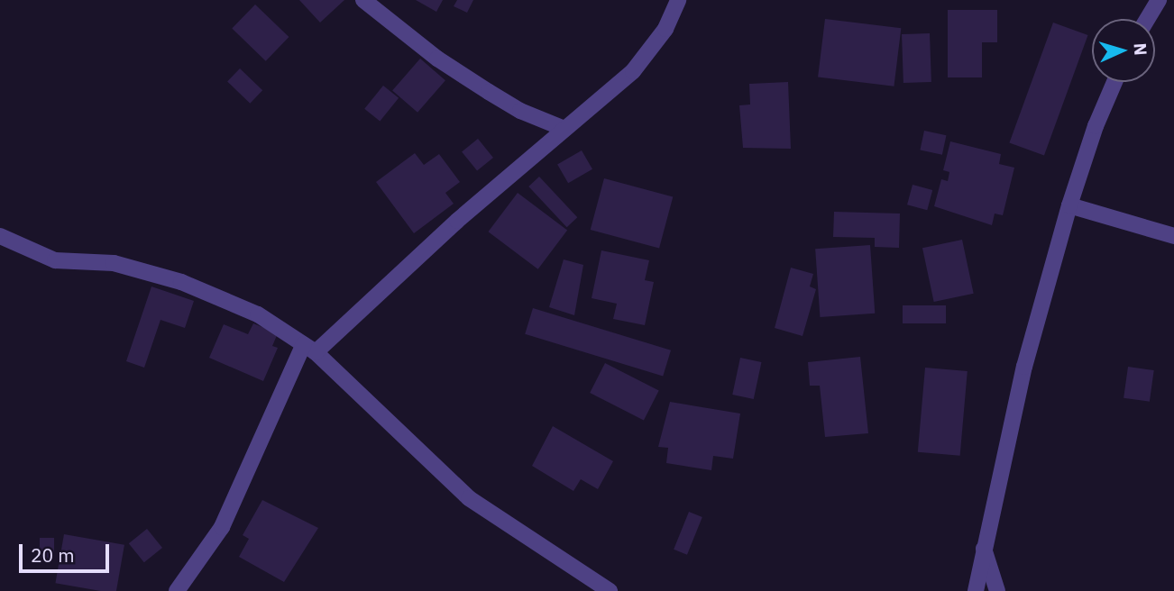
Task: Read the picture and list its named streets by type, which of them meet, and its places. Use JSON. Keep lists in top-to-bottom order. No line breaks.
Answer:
{"scale_bar":"20 m","north":"right"}
